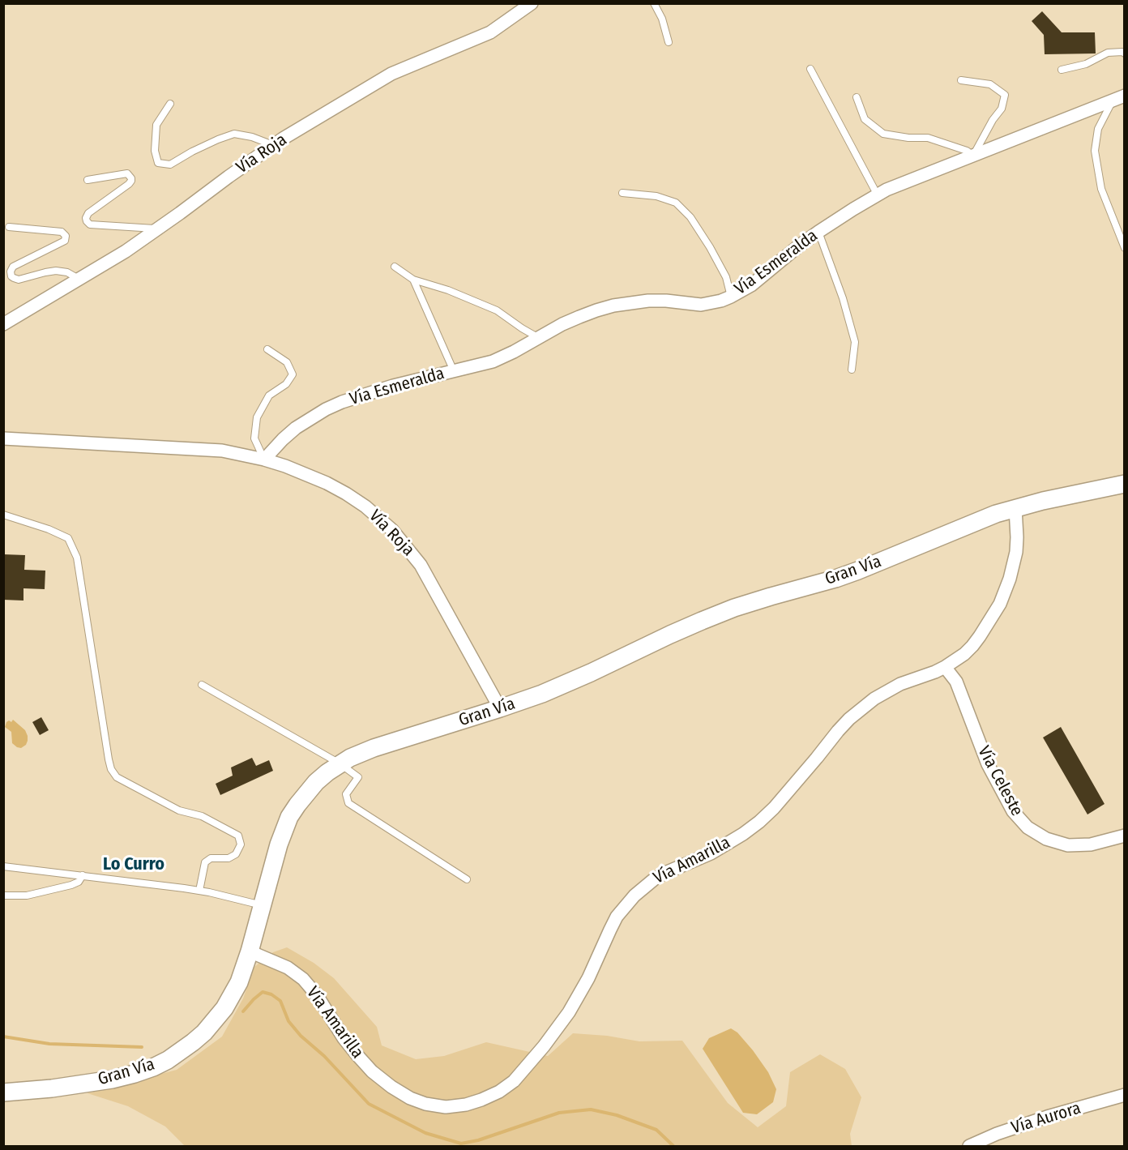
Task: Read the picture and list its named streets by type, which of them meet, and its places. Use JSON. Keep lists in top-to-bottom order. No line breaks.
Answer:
{"streets":{"main road":["Gran Vía"],"street":["Vía Roja","Vía Esmeralda","Vía Celeste","Vía Amarilla","Vía Aurora"]},"crossings":[["Vía Roja","Vía Esmeralda"],["Vía Roja","Gran Vía"],["Gran Vía","Vía Amarilla"],["Vía Celeste","Vía Amarilla"]],"districts":["Lo Curro"]}
